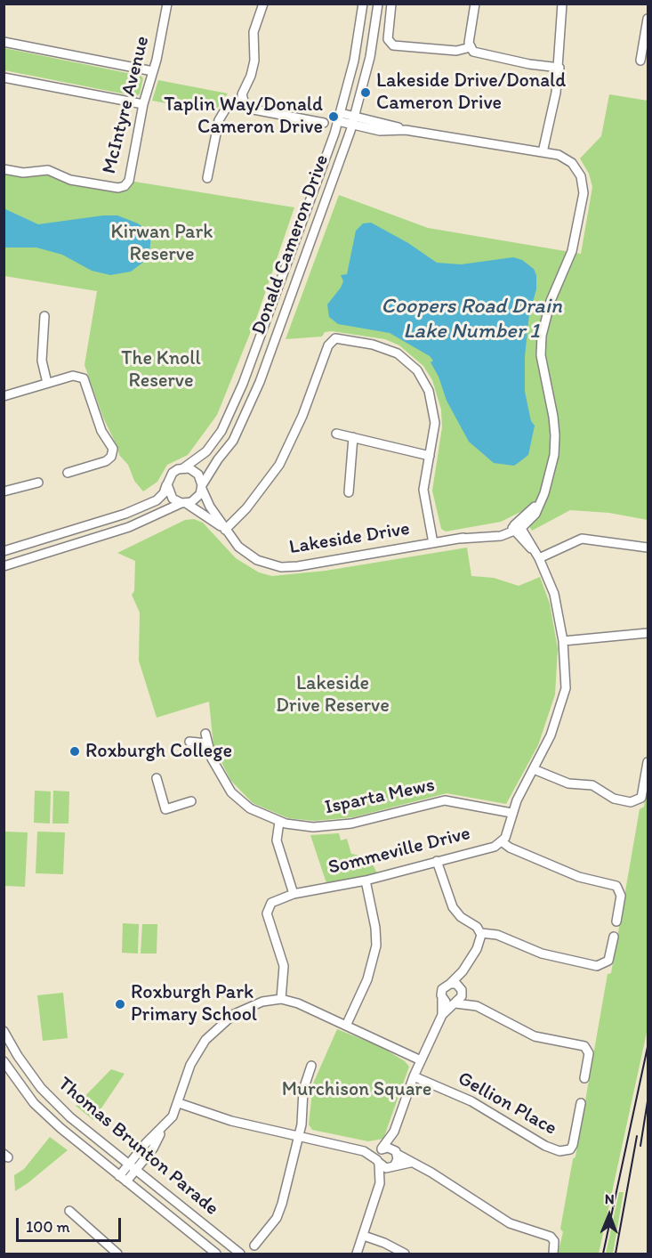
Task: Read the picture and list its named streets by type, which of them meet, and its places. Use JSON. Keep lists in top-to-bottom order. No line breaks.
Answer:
{"streets":{"street":["McIntyre Avenue","Donald Cameron Drive","Lakeside Drive","Isparta Mews","Sommeville Drive","Gellion Place","Thomas Brunton Parade"]},"crossings":[["Donald Cameron Drive","Lakeside Drive"],["Lakeside Drive","Sommeville Drive"],["Isparta Mews","Sommeville Drive"]],"water":["Coopers Road Drain Lake Number 1"],"parks":["Kirwan Park Reserve","The Knoll Reserve","Lakeside Drive Reserve","Murchison Square"],"places":["Lakeside Drive/Donald Cameron Drive","Taplin Way/Donald Cameron Drive","Roxburgh College","Roxburgh Park Primary School"],"scale_bar":"100 m","north":"top"}
